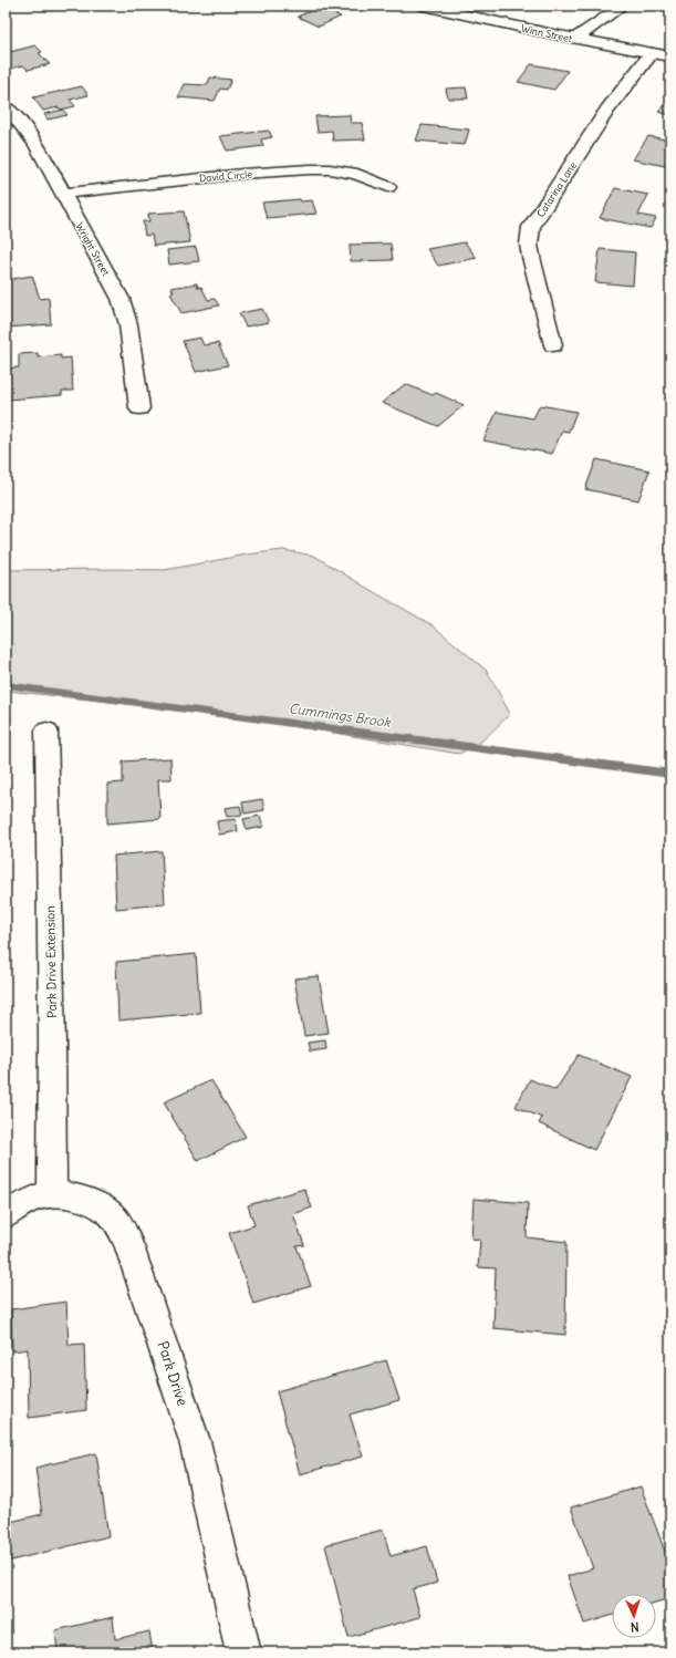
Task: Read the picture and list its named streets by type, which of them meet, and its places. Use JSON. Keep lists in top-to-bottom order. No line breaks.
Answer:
{"streets":{"street":["Winn Street","David Circle","Catarina Lane","Wright Street","Park Drive Extension","Park Drive"]},"crossings":[["Winn Street","Catarina Lane"],["David Circle","Wright Street"],["Park Drive Extension","Park Drive"]],"water":["Cummings Brook"],"north":"bottom"}
